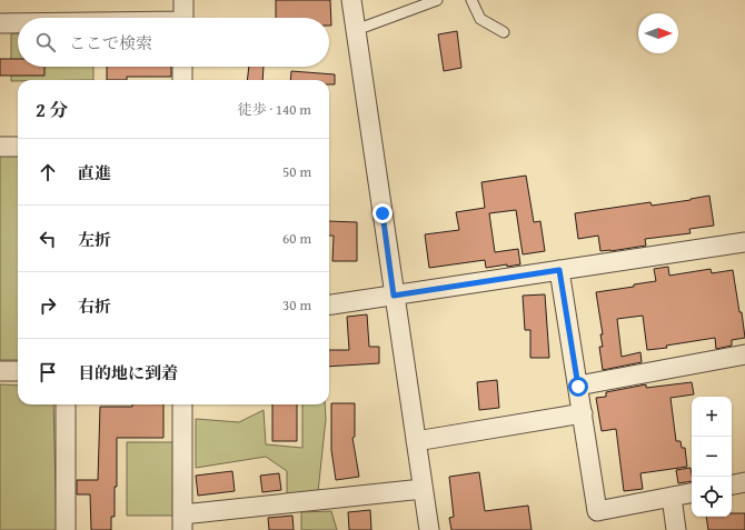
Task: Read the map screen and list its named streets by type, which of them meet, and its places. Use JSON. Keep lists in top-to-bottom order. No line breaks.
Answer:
{"north":"right","page":{"search":"ここで検索","heading":["2 分","徒歩 · 140 m"],"list":[["直進","50 m"],["左折","60 m"],["右折","30 m"],"目的地に到着"],"map_buttons":["+","−"]}}
